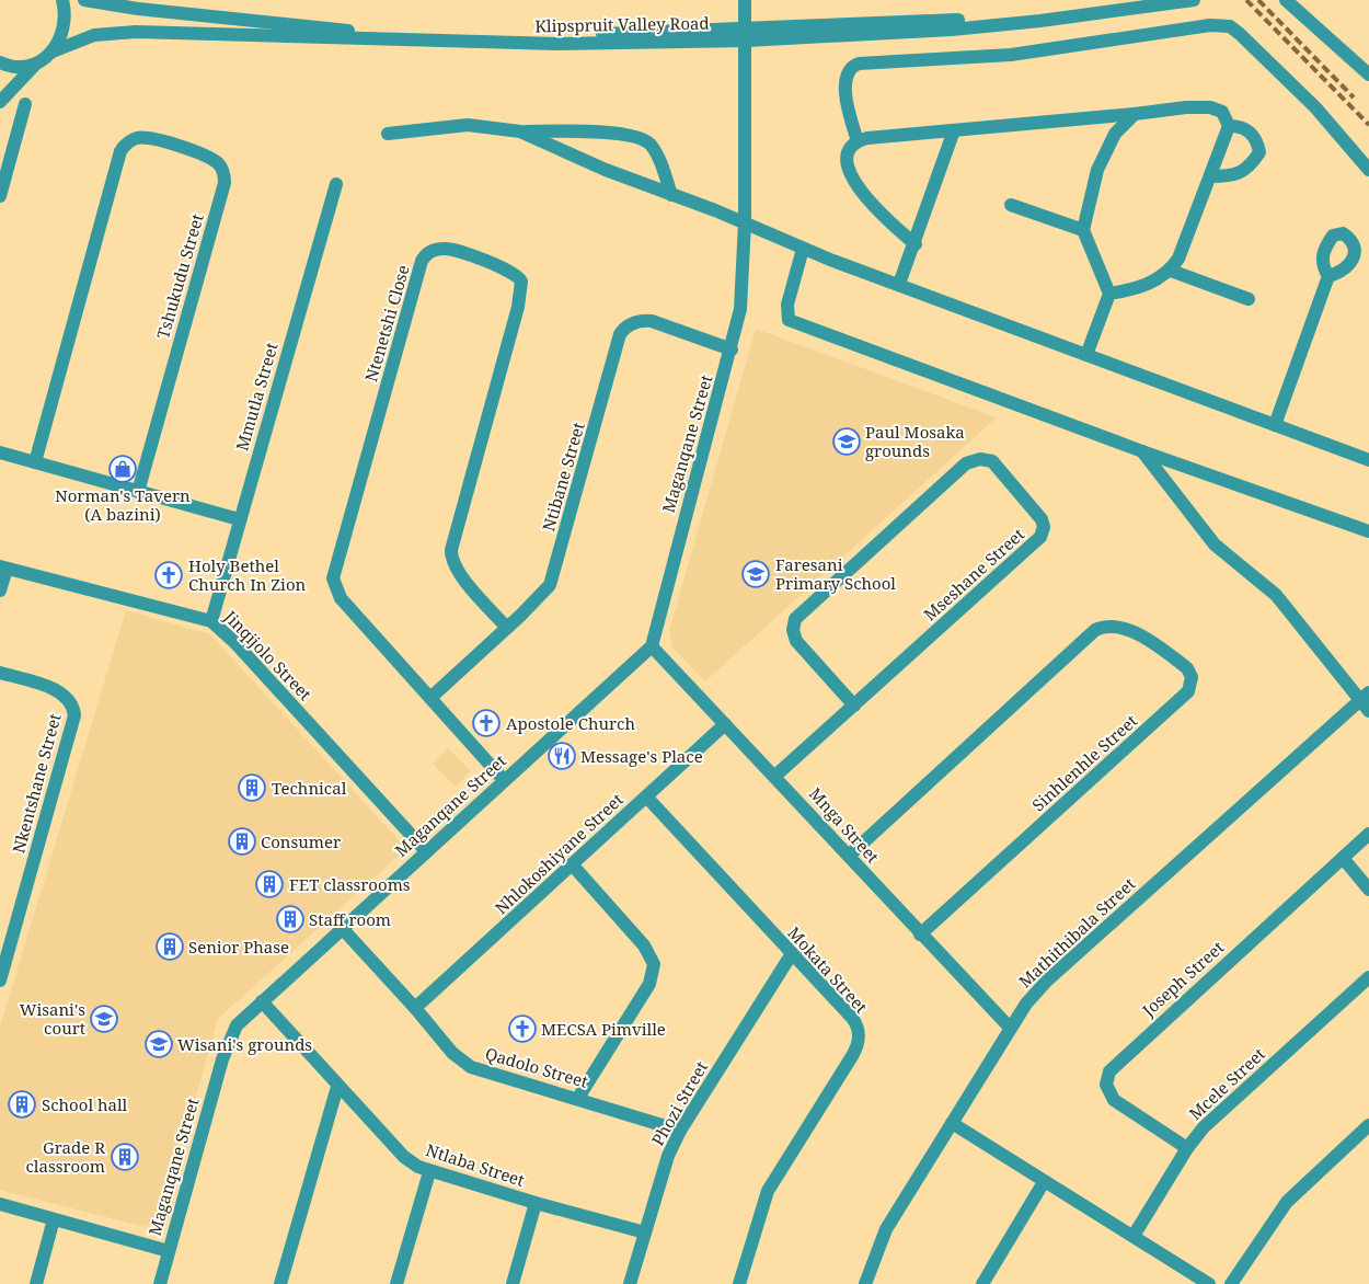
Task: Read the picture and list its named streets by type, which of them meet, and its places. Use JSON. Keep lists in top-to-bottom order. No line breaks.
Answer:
{"streets":{"street":["Klipspruit Valley Road","Tshukudu Street","Ntenetshi Close","Mmutla Street","Maganqane Street","Ntibane Street","Mseshane Street","Jinqijolo Street","Sinhlenhle Street","Nkentshane Street","Mnga Street","Nhlokoshiyane Street","Mathithibala Street","Mokata Street","Joseph Street","Qadolo Street","Mcele Street","Phozi Street","Ntlaba Street"]},"crossings":[["Klipspruit Valley Road","Maganqane Street"],["Ntenetshi Close","Maganqane Street"],["Ntenetshi Close","Ntibane Street"],["Mmutla Street","Jinqijolo Street"],["Maganqane Street","Ntibane Street"],["Maganqane Street","Jinqijolo Street"],["Maganqane Street","Mnga Street"],["Maganqane Street","Qadolo Street"],["Maganqane Street","Ntlaba Street"],["Mseshane Street","Mnga Street"],["Sinhlenhle Street","Mnga Street"],["Mnga Street","Nhlokoshiyane Street"],["Mnga Street","Mathithibala Street"],["Nhlokoshiyane Street","Mokata Street"],["Nhlokoshiyane Street","Qadolo Street"],["Mokata Street","Phozi Street"],["Joseph Street","Mcele Street"],["Qadolo Street","Phozi Street"],["Phozi Street","Ntlaba Street"]],"places":{"school or university":["Paul Mosaka grounds","Faresani Primary School","Wisani's court","Wisani's grounds"],"shop":["Norman's Tavern (A bazini)"],"church":["Holy Bethel Church In Zion","Apostole Church","MECSA Pimville"],"restaurant":["Message's Place"],"building":["Technical","Consumer","FET classrooms","Staff room","Senior Phase","School hall","Grade R classroom"]}}
